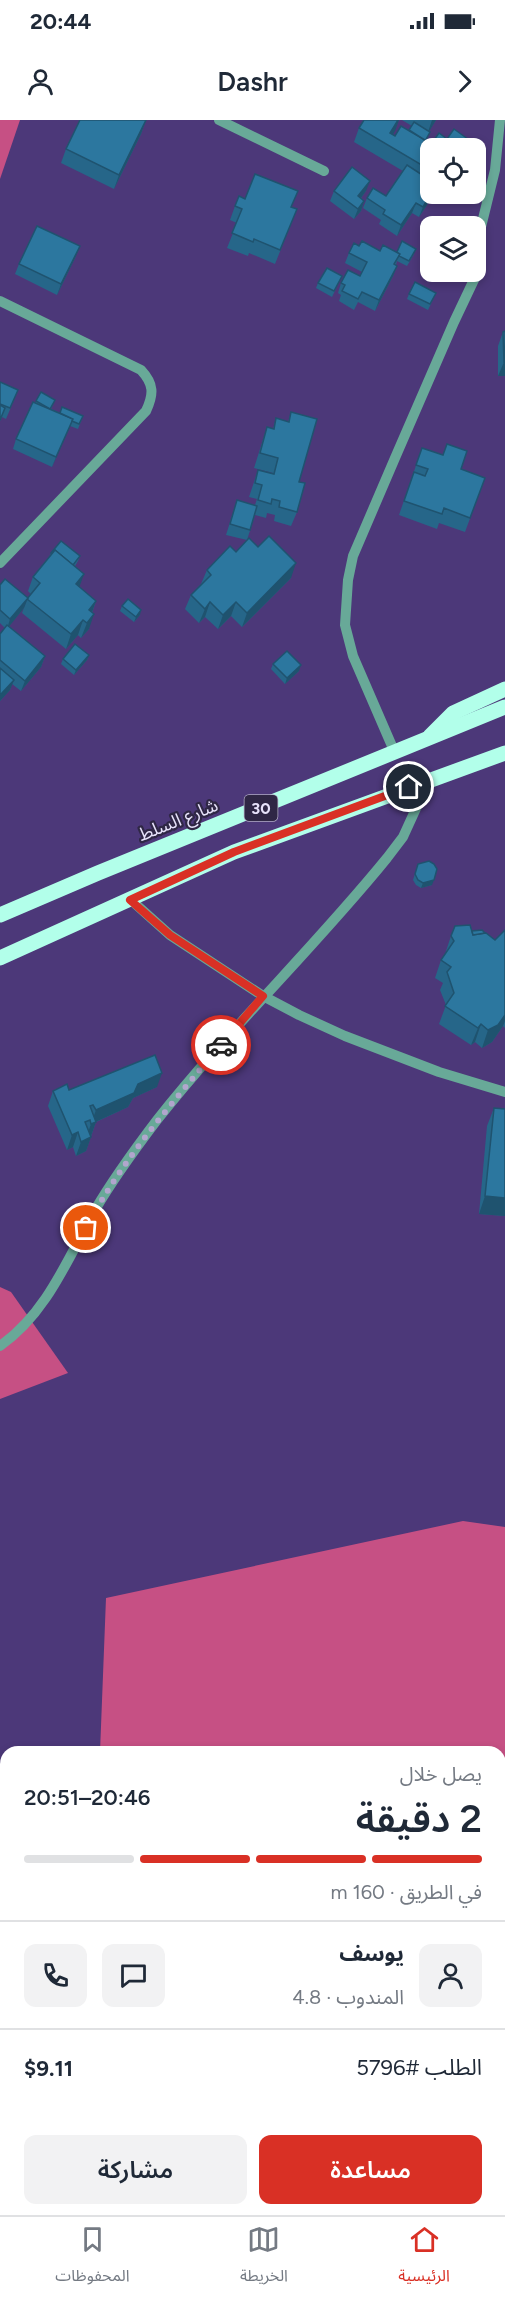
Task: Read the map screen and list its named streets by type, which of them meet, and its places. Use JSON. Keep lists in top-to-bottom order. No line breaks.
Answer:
{"streets":{"main road":["30","شارع السلط"]},"page":{"status":"20:44","header":"Dashr","heading":["2 دقيقة","يصل خلال","20:46–20:51"],"panel":["يوسف","المندوب · 4.8","الطلب #5796","$9.11"],"bar":"في الطريق · 160 m","buttons":["مساعدة","مشاركة"],"tabs":["الرئيسية","الخريطة","المحفوظات"]}}
